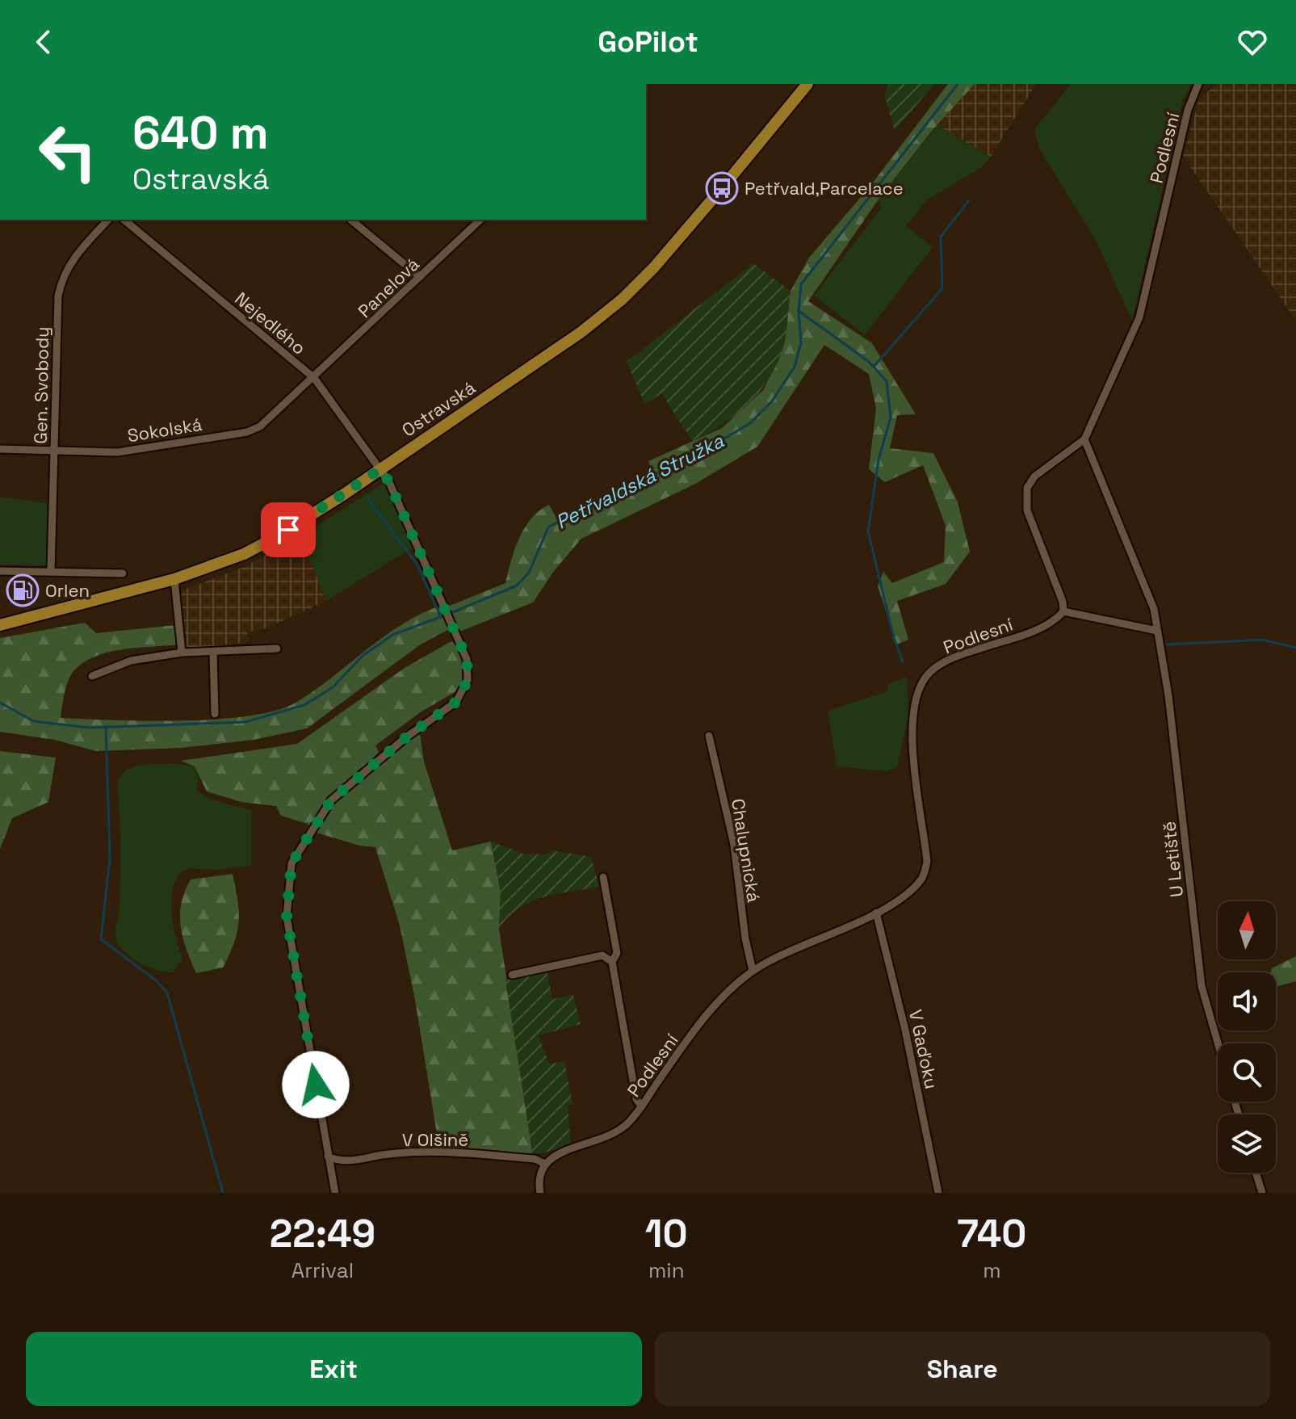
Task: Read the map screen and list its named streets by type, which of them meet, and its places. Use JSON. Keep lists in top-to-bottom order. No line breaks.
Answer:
{"streets":{"main road":["Ostravská"],"street":["Podlesní","Panelová","Nejedlého","Gen. Svobody","Sokolská","Chalupnická","U Letiště","V Gaďoku","V Olšině"]},"crossings":[["Podlesní","Chalupnická"],["Podlesní","U Letiště"],["Podlesní","V Gaďoku"],["Podlesní","V Olšině"],["Panelová","Nejedlého"],["Panelová","Sokolská"],["Nejedlého","Ostravská"],["Nejedlého","Sokolská"],["Gen. Svobody","Sokolská"]],"water":["Petřvaldská Stružka"],"places":{"bus stop":["Petřvald,Parcelace"],"fuel station":["Orlen"]},"north":"top","page":{"header":"GoPilot","turn":["640 m","Ostravská"],"eta":["22:49","Arrival","10","min","740","m"],"buttons":["Exit","Share"]}}
